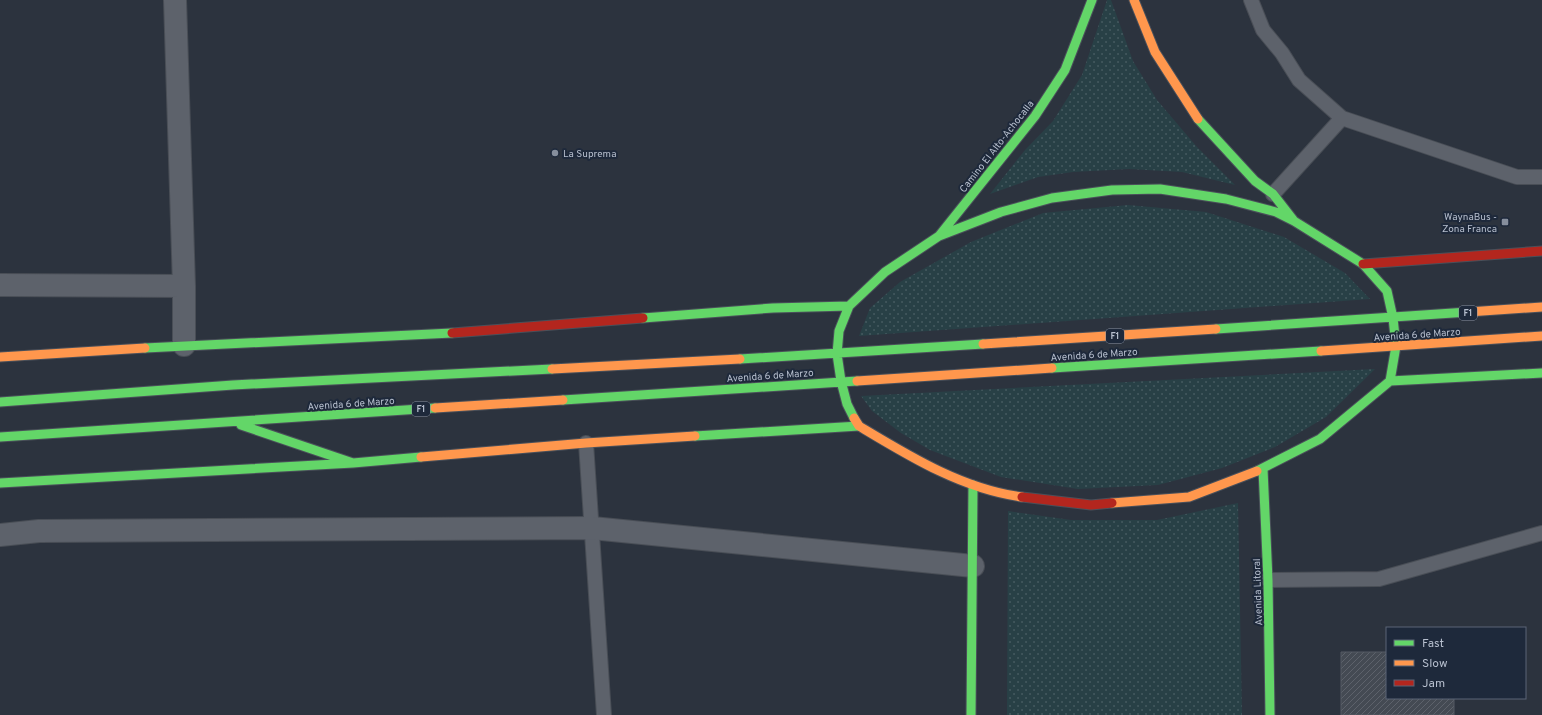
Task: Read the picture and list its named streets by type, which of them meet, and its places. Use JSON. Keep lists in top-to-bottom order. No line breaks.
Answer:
{"streets":{"main road":["Camino El Alto-Achocalla","F1","Avenida 6 de Marzo","Avenida Litoral"]},"places":{"other":["La Suprema"],"transit":["WaynaBus - Zona Franca"]},"legend":["Fast","Slow","Jam"]}
